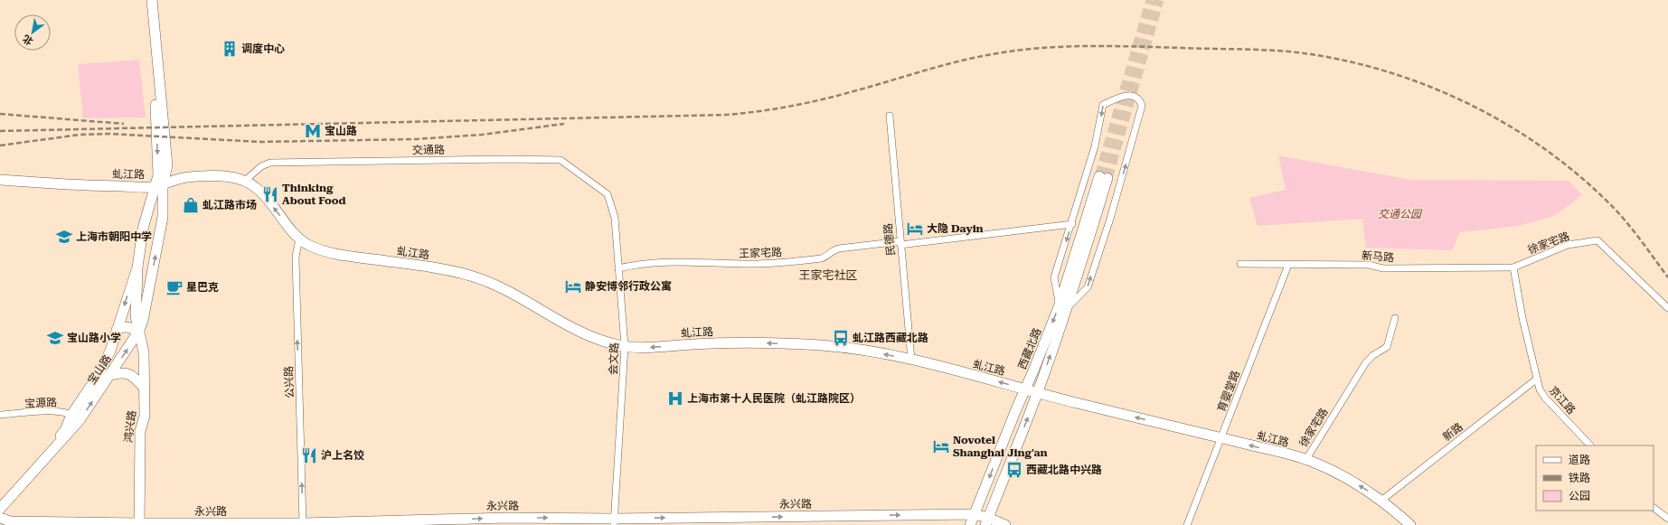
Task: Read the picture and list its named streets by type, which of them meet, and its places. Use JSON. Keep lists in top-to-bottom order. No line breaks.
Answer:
{"streets":{"street":["交通路","虬江路","民德路","徐家宅路","王家宅路","新马路","西藏北路","会文路","宝山路","公兴路","育婴堂路","京江路","宝源路","鸿兴路","新路","永兴路"]},"crossings":[["交通路","虬江路"],["交通路","会文路"],["虬江路","民德路"],["虬江路","徐家宅路"],["虬江路","西藏北路"],["虬江路","会文路"],["虬江路","宝山路"],["虬江路","公兴路"],["虬江路","育婴堂路"],["虬江路","新路"],["民德路","王家宅路"],["徐家宅路","新马路"],["徐家宅路","京江路"],["王家宅路","会文路"],["新马路","育婴堂路"],["新马路","京江路"],["西藏北路","永兴路"],["会文路","永兴路"],["宝山路","宝源路"],["宝山路","鸿兴路"],["公兴路","永兴路"],["京江路","新路"],["鸿兴路","永兴路"]],"one_way":["虬江路","公兴路","永兴路"],"districts":["王家宅社区"],"parks":["交通公园"],"places":{"building":["调度中心"],"metro station":["宝山路"],"restaurant":["Thinking About Food","沪上名饺"],"shop":["虬江路市场"],"hotel":["大隐 Dayin","静安博邻行政公寓","Novotel Shanghai Jing'an"],"school or university":["上海市朝阳中学","宝山路小学"],"cafe":["星巴克"],"bus stop":["虬江路西藏北路","西藏北路中兴路"],"hospital":["上海市第十人民医院（虬江路院区）"]},"legend":["道路","铁路","公园"],"north":"bottom left"}
